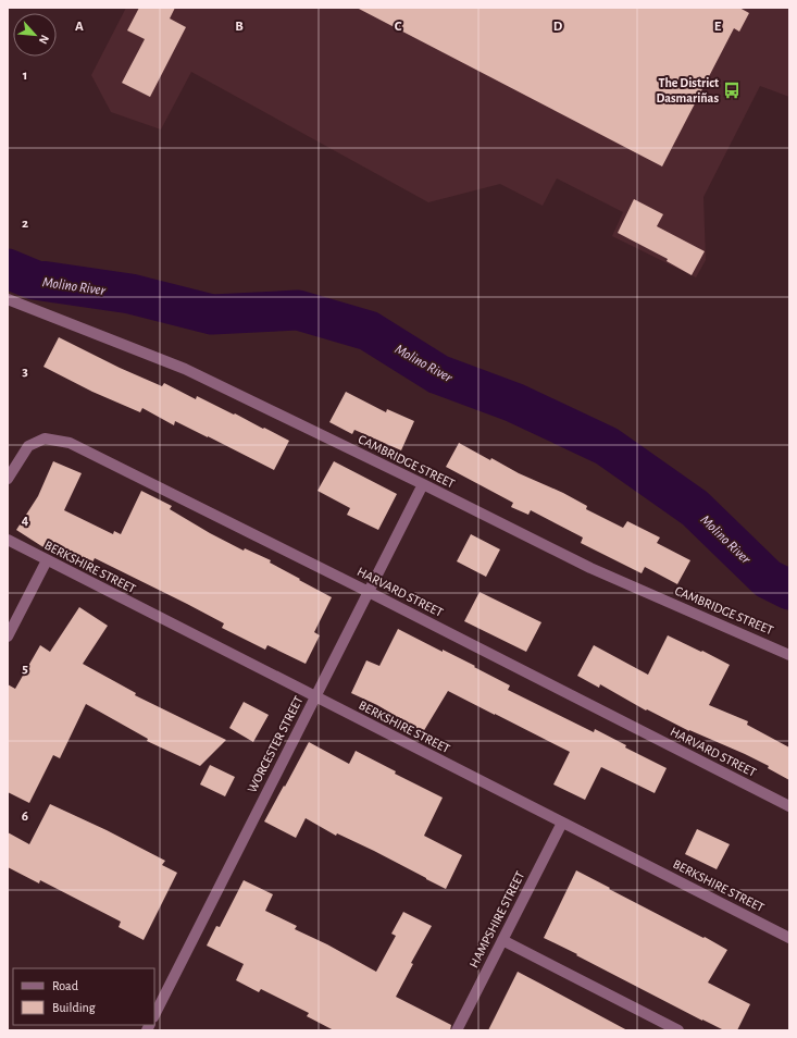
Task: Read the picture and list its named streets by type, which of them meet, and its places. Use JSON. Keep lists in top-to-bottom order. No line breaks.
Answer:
{"streets":{"street":["CAMBRIDGE STREET","BERKSHIRE STREET","HARVARD STREET","WORCESTER STREET","HAMPSHIRE STREET"]},"crossings":[["CAMBRIDGE STREET","WORCESTER STREET"],["BERKSHIRE STREET","WORCESTER STREET"],["BERKSHIRE STREET","HAMPSHIRE STREET"],["HARVARD STREET","WORCESTER STREET"]],"water":["Molino River"],"places":{"bus stop":["The District Dasmariñas"]},"legend":["Road","Building"],"north":"bottom right","grid":{"columns":["A","B","C","D","E"],"rows":["1","2","3","4","5","6"]}}
